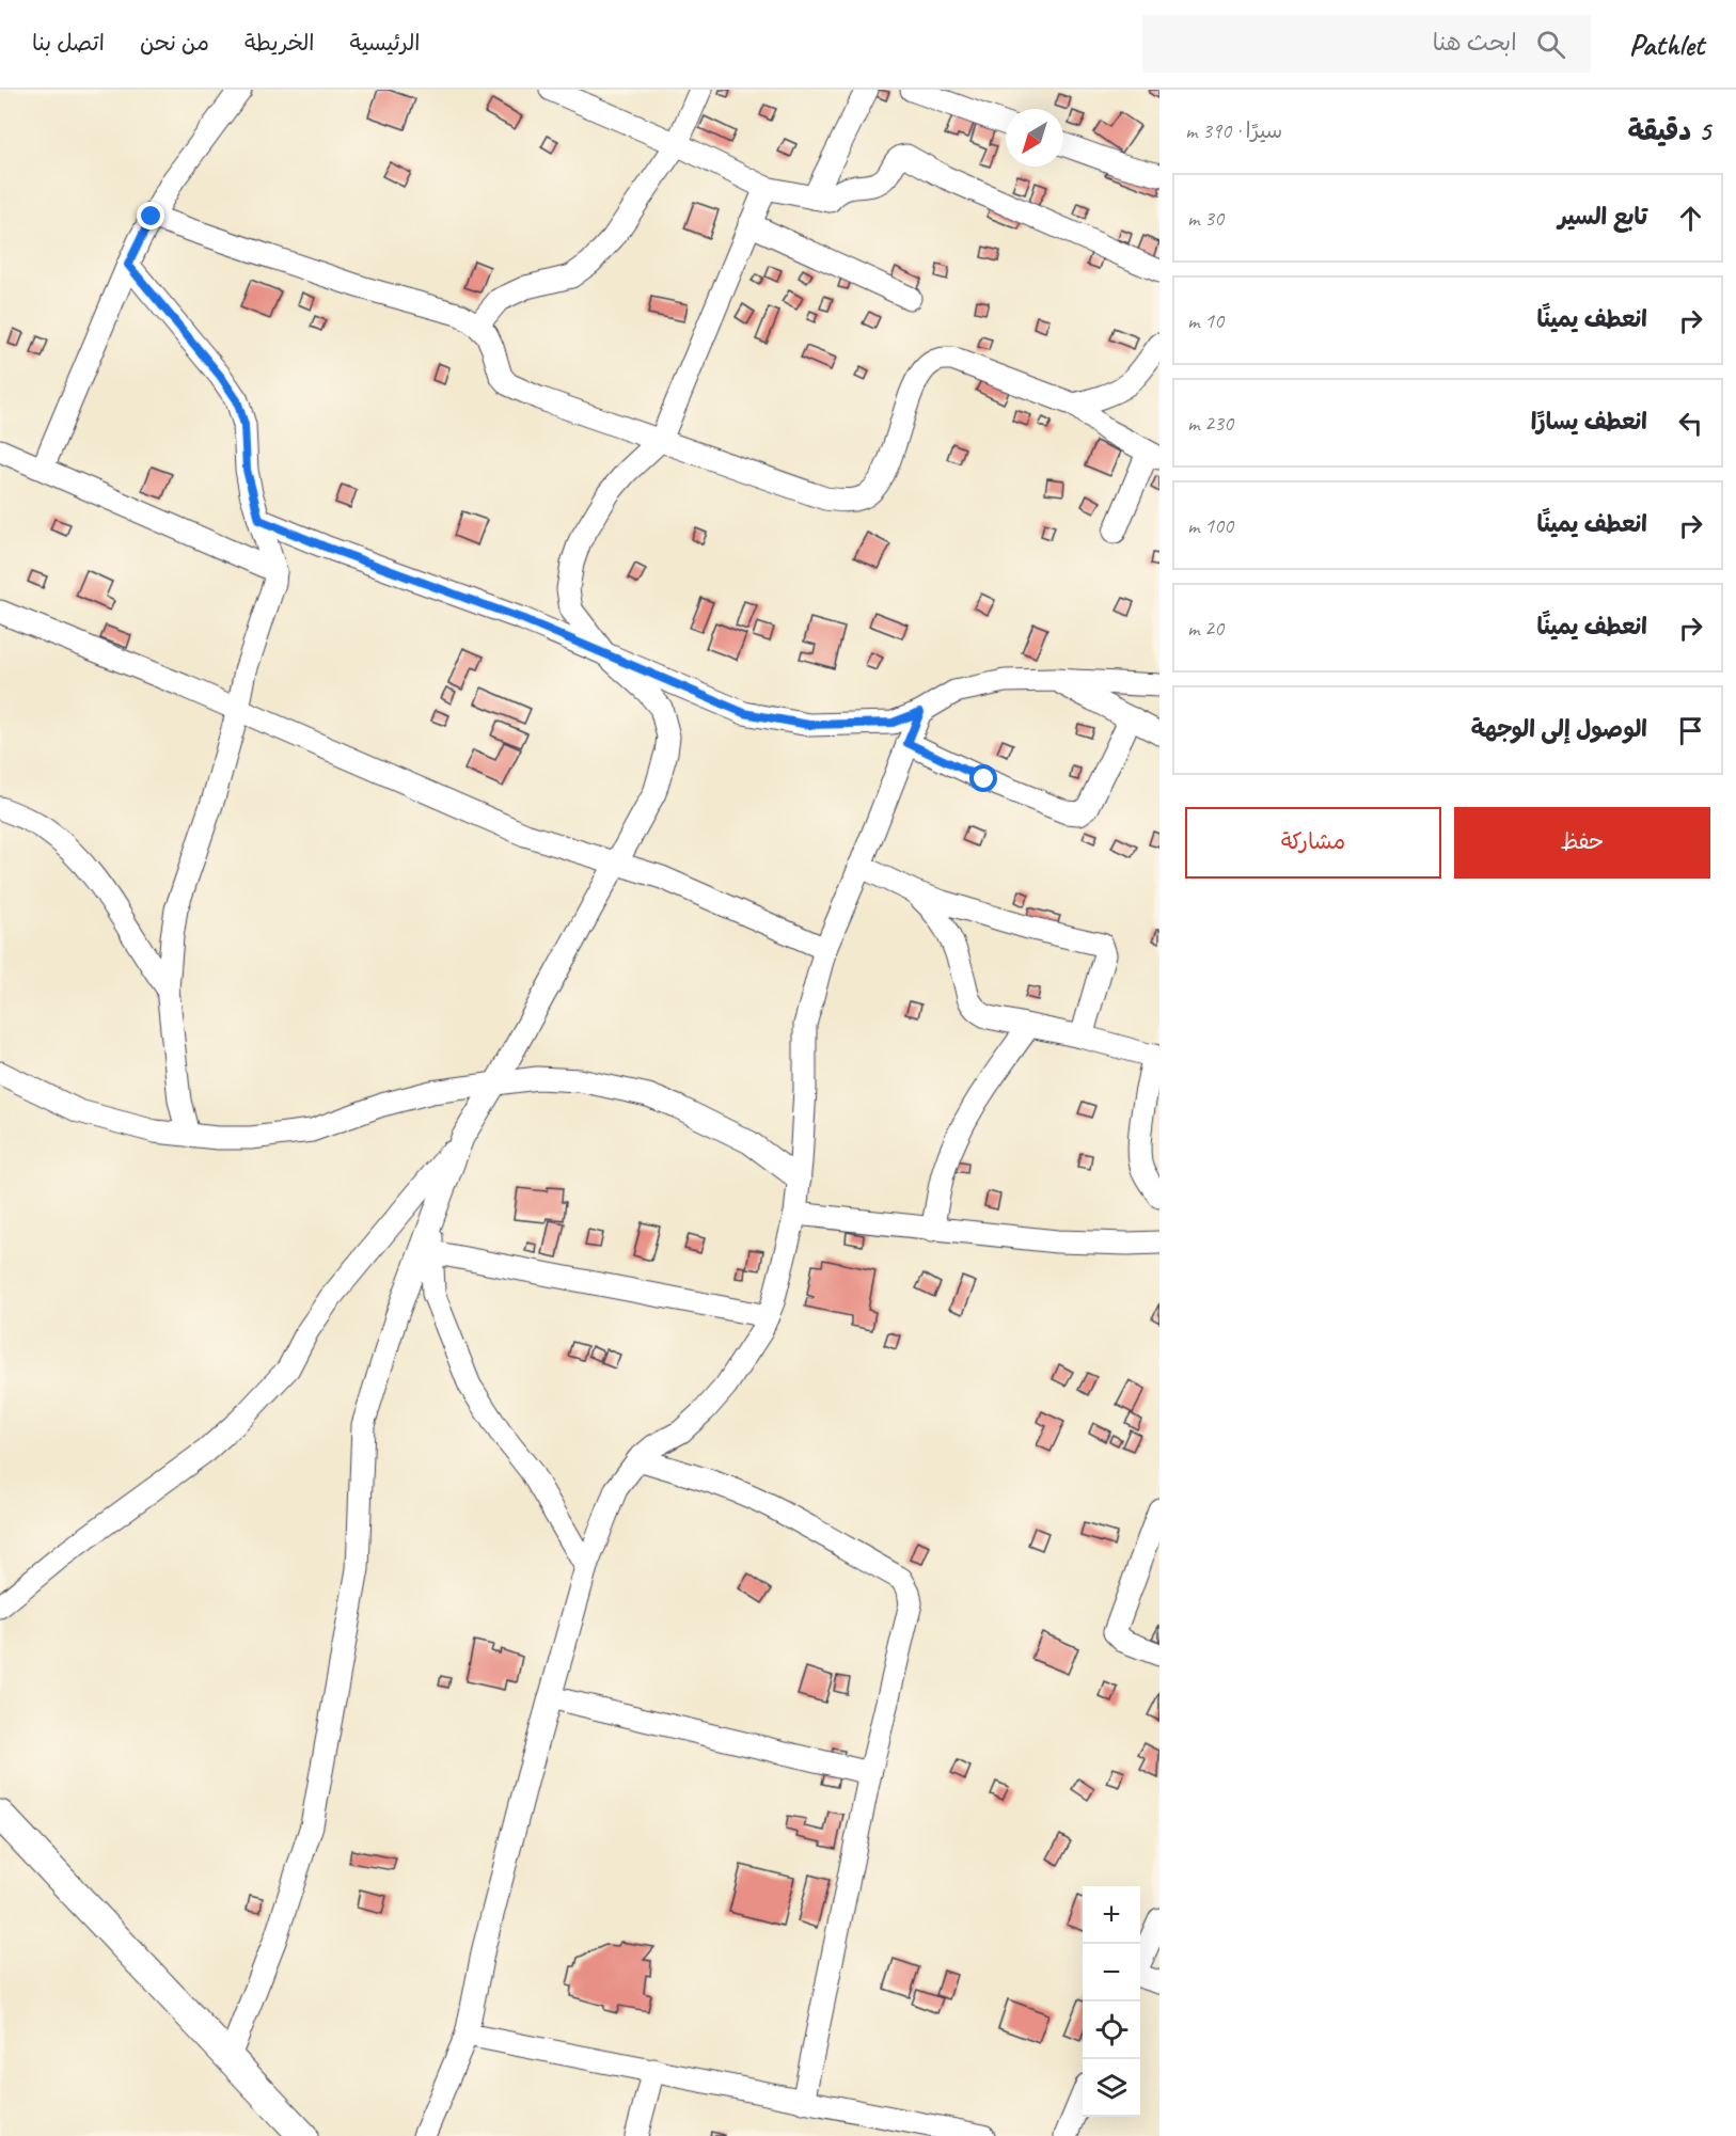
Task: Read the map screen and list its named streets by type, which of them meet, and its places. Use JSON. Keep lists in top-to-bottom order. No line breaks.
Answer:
{"north":"bottom left","page":{"header":"Pathlet","search":"ابحث هنا","nav":["الرئيسية","الخريطة","من نحن","اتصل بنا"],"heading":["5 دقيقة","سيرًا · 390 m"],"list":[["تابع السير","30 m"],["انعطف يمينًا","10 m"],["انعطف يسارًا","230 m"],["انعطف يمينًا","100 m"],["انعطف يمينًا","20 m"],"الوصول إلى الوجهة"],"buttons":["حفظ","مشاركة"],"map_buttons":["+","−"]}}
